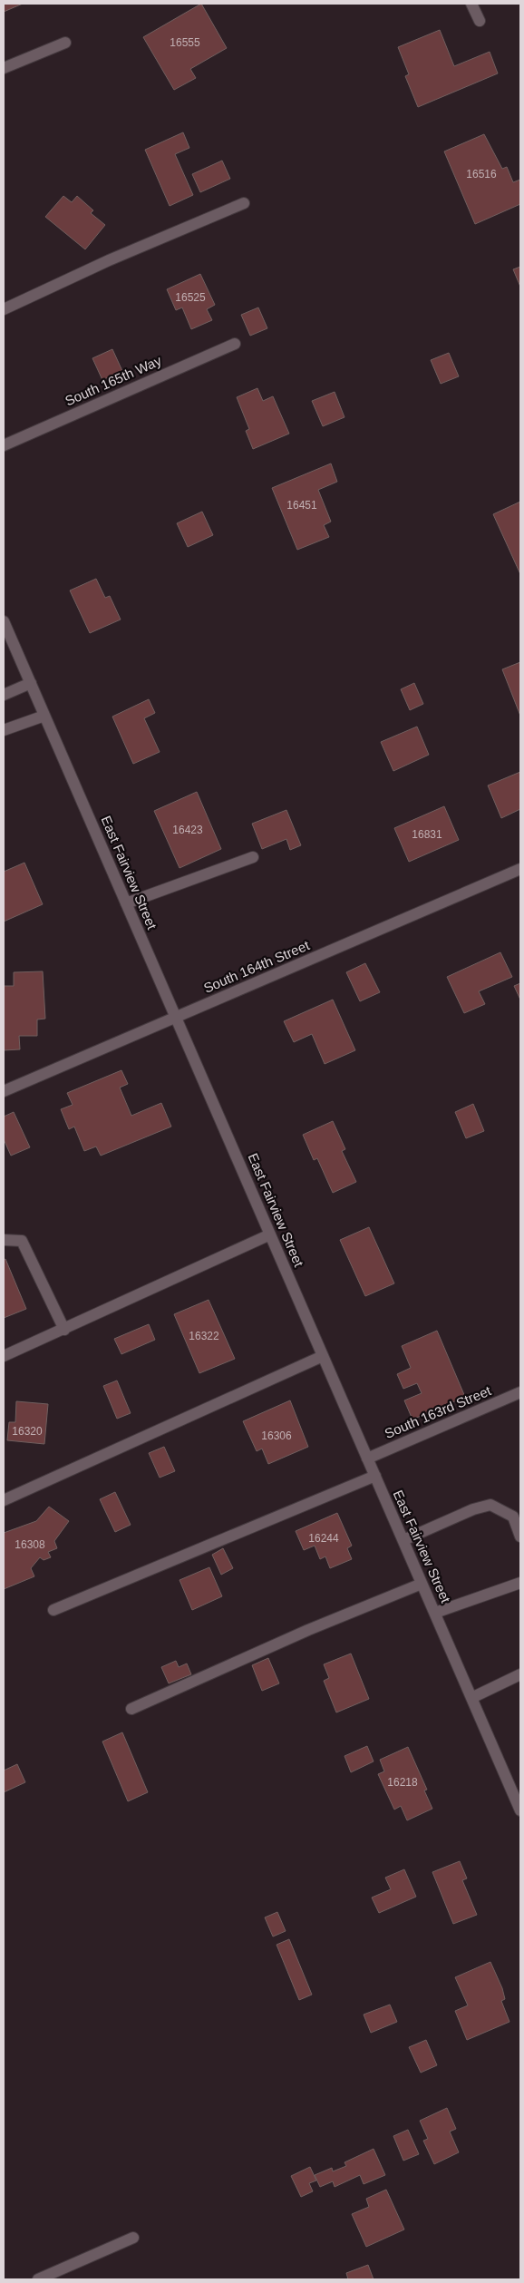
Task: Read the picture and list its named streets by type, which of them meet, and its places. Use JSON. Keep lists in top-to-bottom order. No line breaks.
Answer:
{"streets":{"street":["South 165th Way","East Fairview Street","South 164th Street","South 163rd Street"]},"crossings":[["East Fairview Street","South 164th Street"],["East Fairview Street","South 163rd Street"]],"house_numbers":["16555","16516","16525","16451","16423","16831","16322","16320","16306","16244","16308","16218"]}
